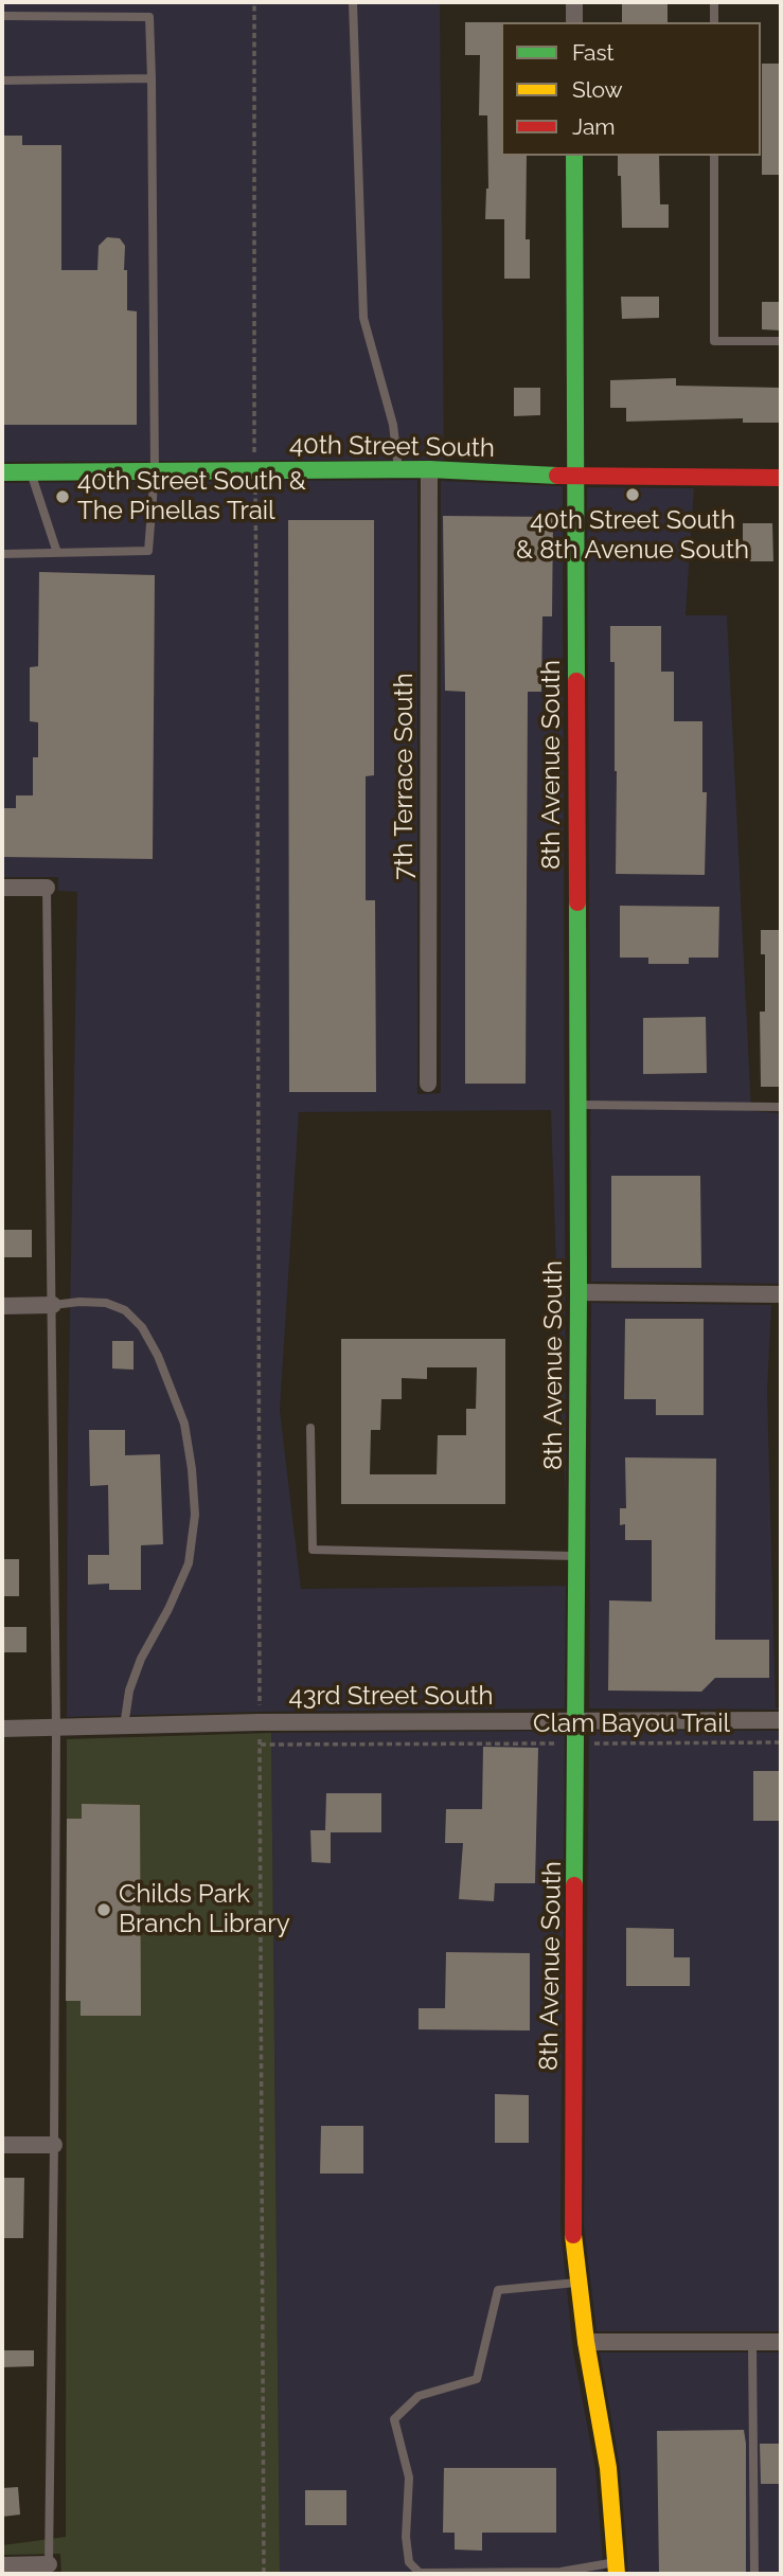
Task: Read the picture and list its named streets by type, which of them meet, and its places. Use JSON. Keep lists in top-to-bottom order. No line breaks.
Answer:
{"streets":{"street":["40th Street South","8th Avenue South","7th Terrace South","43rd Street South"],"path":["Clam Bayou Trail"]},"crossings":[["40th Street South","8th Avenue South"],["40th Street South","7th Terrace South"],["8th Avenue South","43rd Street South"],["8th Avenue South","Clam Bayou Trail"]],"places":["40th Street South & 8th Avenue South","40th Street South & The Pinellas Trail","Childs Park Branch Library"],"legend":["Fast","Slow","Jam"]}
